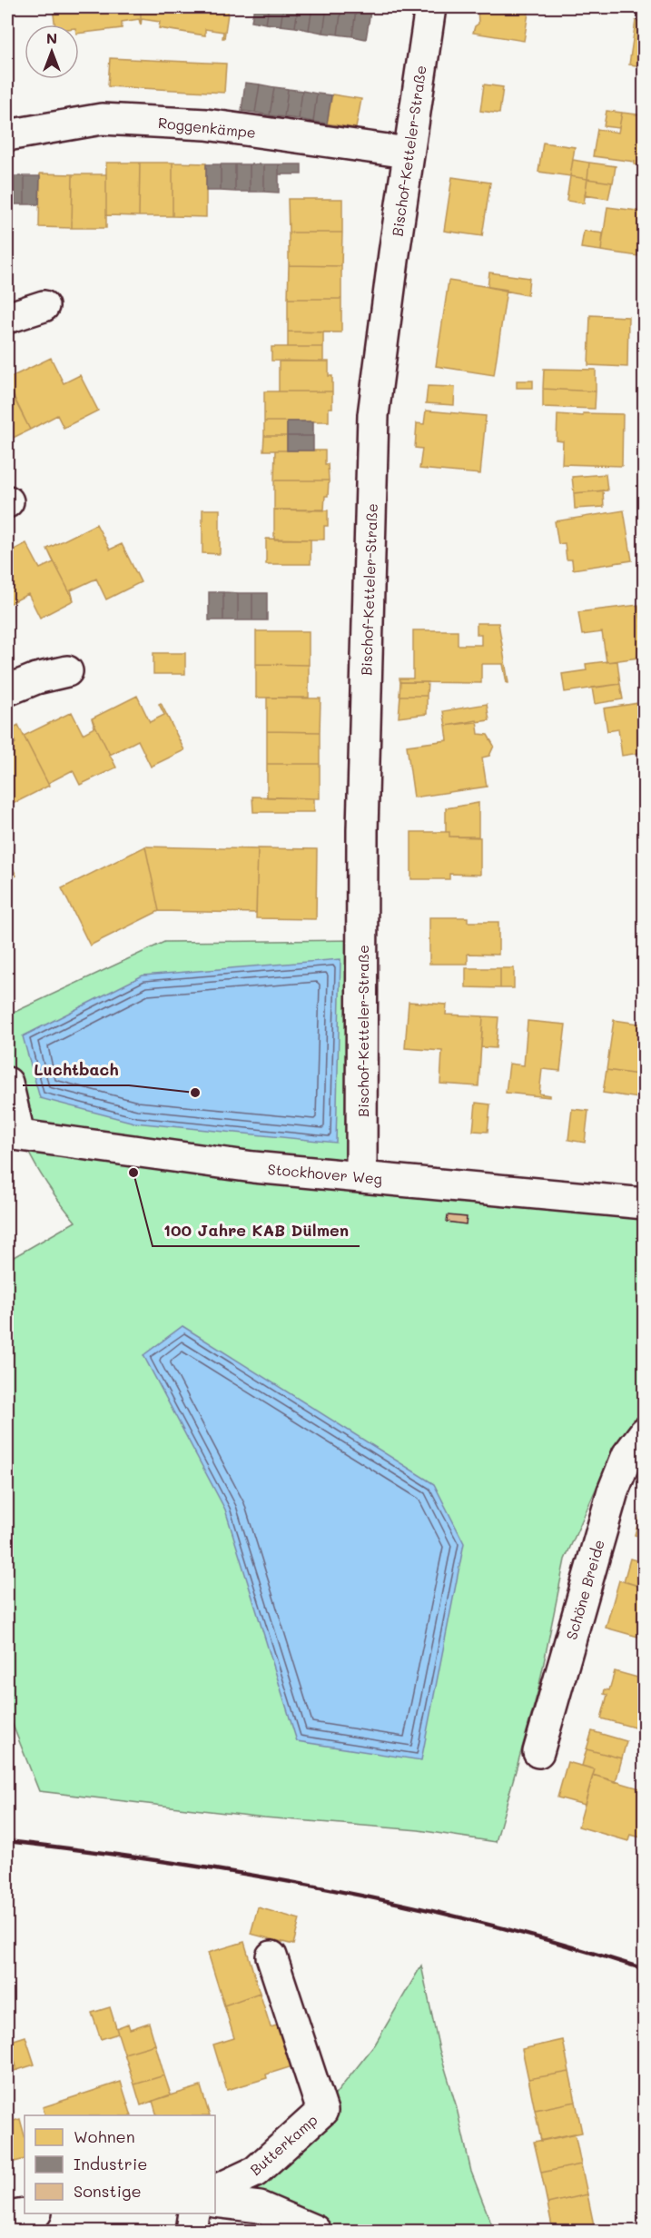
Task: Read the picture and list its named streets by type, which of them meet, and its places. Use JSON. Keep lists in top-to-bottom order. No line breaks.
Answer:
{"streets":{"street":["Roggenkämpe","Bischof-Ketteler-Straße","Stockhover Weg","Schöne Breide","Butterkamp"]},"crossings":[["Roggenkämpe","Bischof-Ketteler-Straße"],["Bischof-Ketteler-Straße","Stockhover Weg"]],"places":["Luchtbach","100 Jahre KAB Dülmen"],"legend":["Wohnen","Industrie","Sonstige"],"north":"top"}
